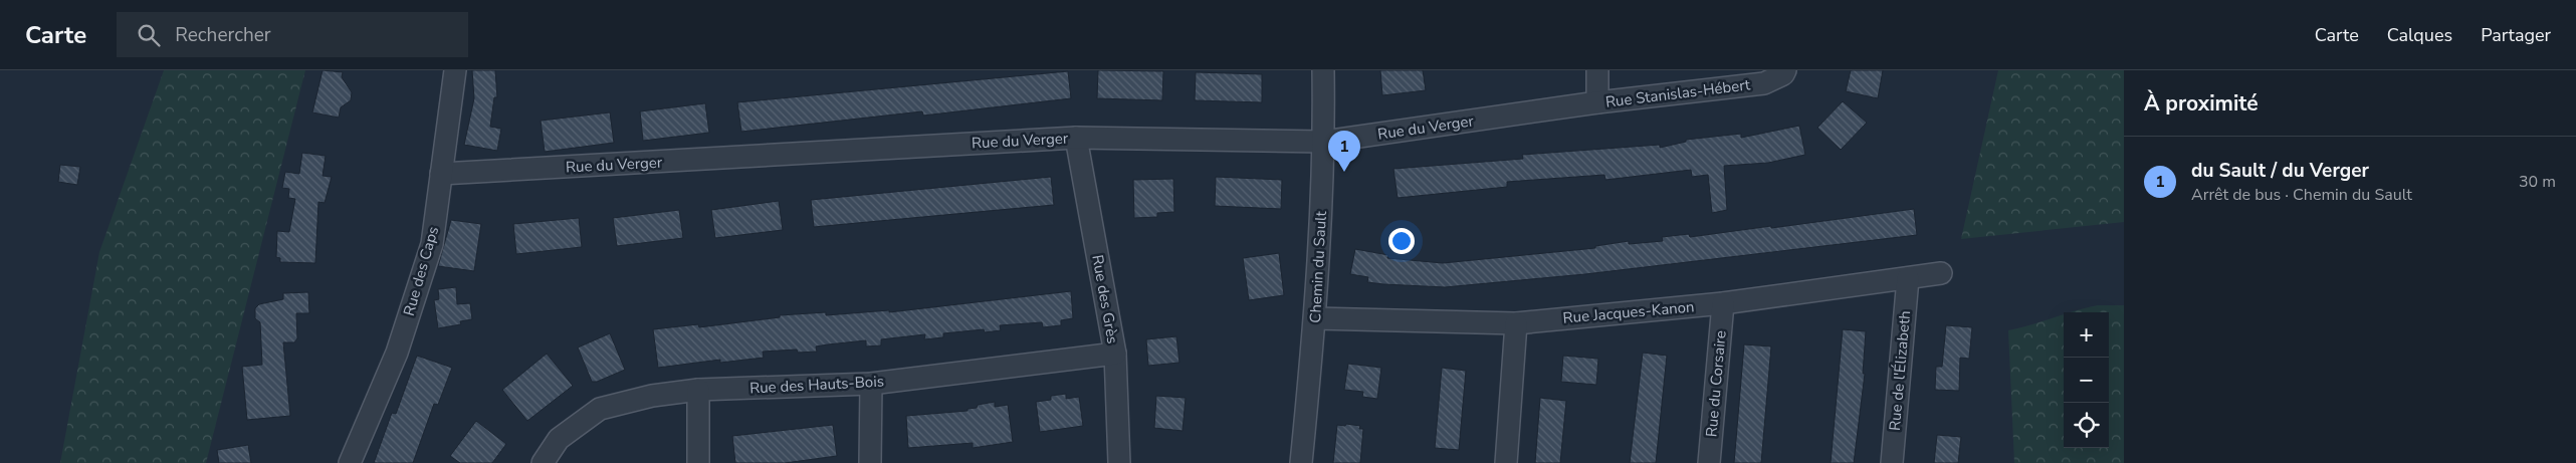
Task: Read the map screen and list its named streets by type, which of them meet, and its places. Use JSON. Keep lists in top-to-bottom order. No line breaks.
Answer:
{"streets":{"street":["Rue Stanislas-Hébert","Rue du Verger","Chemin du Sault","Rue des Caps","Rue des Grès","Rue Jacques-Kanon","Rue de l'Élizabeth","Rue du Corsaire","Rue des Hauts-Bois"]},"crossings":[["Rue Stanislas-Hébert","Rue du Verger"],["Rue du Verger","Chemin du Sault"],["Rue du Verger","Rue des Caps"],["Rue du Verger","Rue des Grès"],["Chemin du Sault","Rue Jacques-Kanon"],["Rue des Grès","Rue des Hauts-Bois"],["Rue Jacques-Kanon","Rue de l'Élizabeth"],["Rue Jacques-Kanon","Rue du Corsaire"]],"page":{"header":"Carte","search":"Rechercher","nav":["Carte","Calques","Partager"],"heading":"À proximité","pins":"1","list":[{"mark":"1","name":"du Sault / du Verger","note":"Arrêt de bus · Chemin du Sault","value":"30 m"}],"map_buttons":["+","−"]}}
